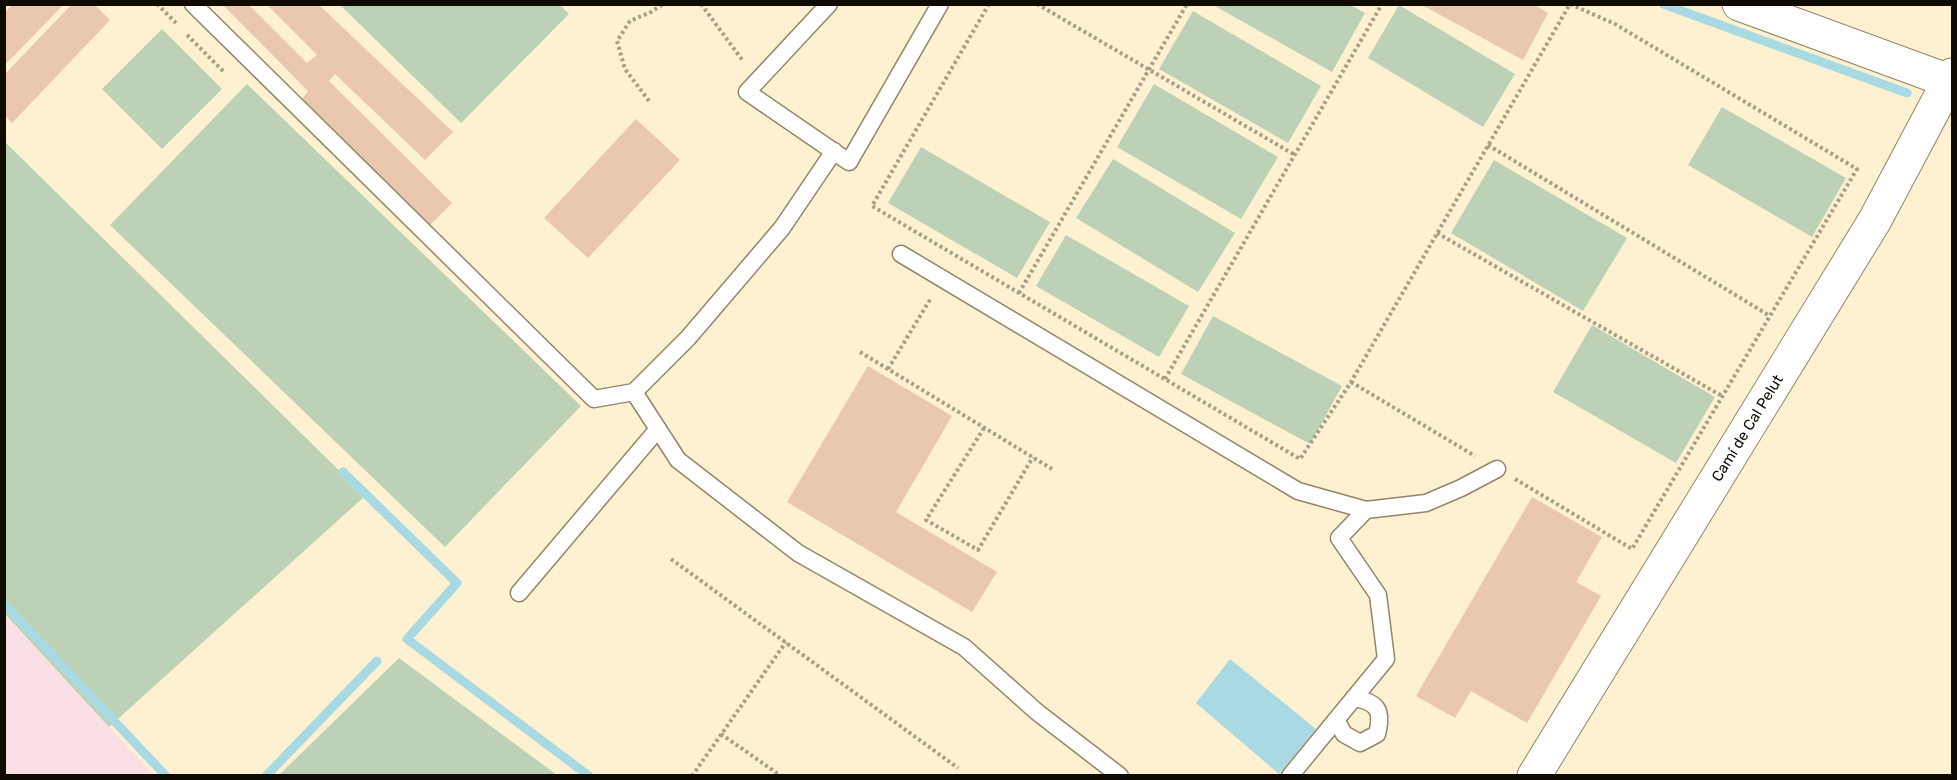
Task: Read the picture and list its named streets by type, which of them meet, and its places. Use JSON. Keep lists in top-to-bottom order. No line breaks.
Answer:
{"streets":{"street":["Camí de Cal Pelut"]}}
